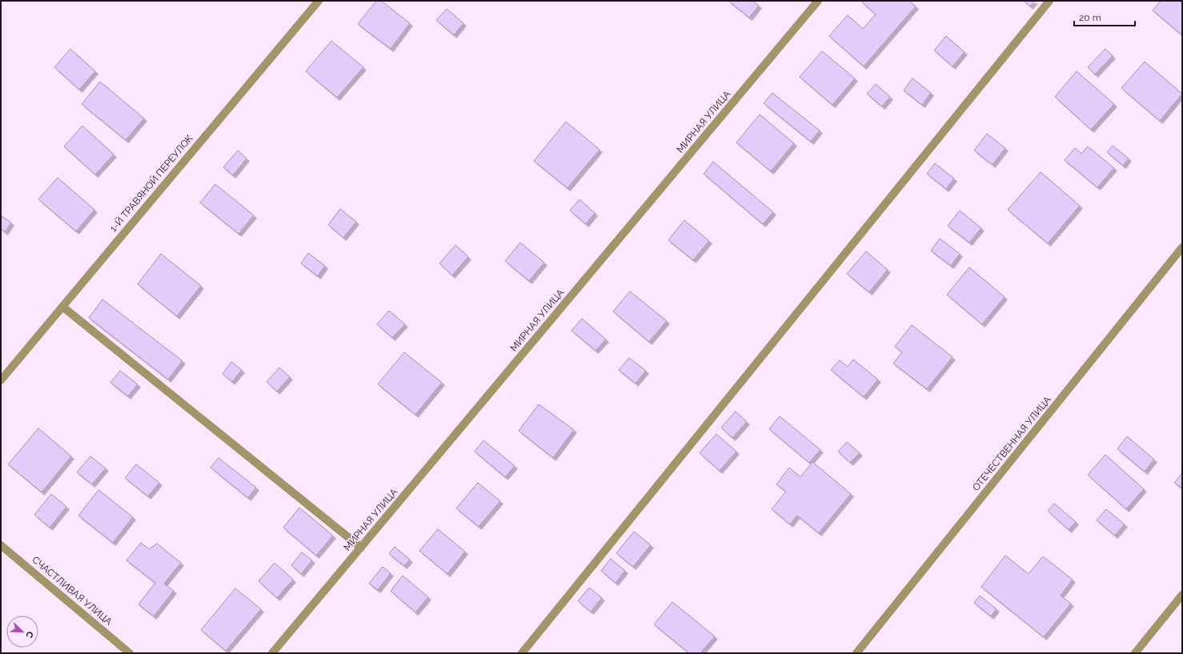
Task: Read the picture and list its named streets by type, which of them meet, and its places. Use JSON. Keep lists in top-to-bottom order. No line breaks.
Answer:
{"streets":{"street":["МИРНАЯ УЛИЦА","1-Й ТРАВЯНОЙ ПЕРЕУЛОК","ОТЕЧЕСТВЕННАЯ УЛИЦА","СЧАСТЛИВАЯ УЛИЦА"]},"scale_bar":"20 m","north":"bottom right"}
